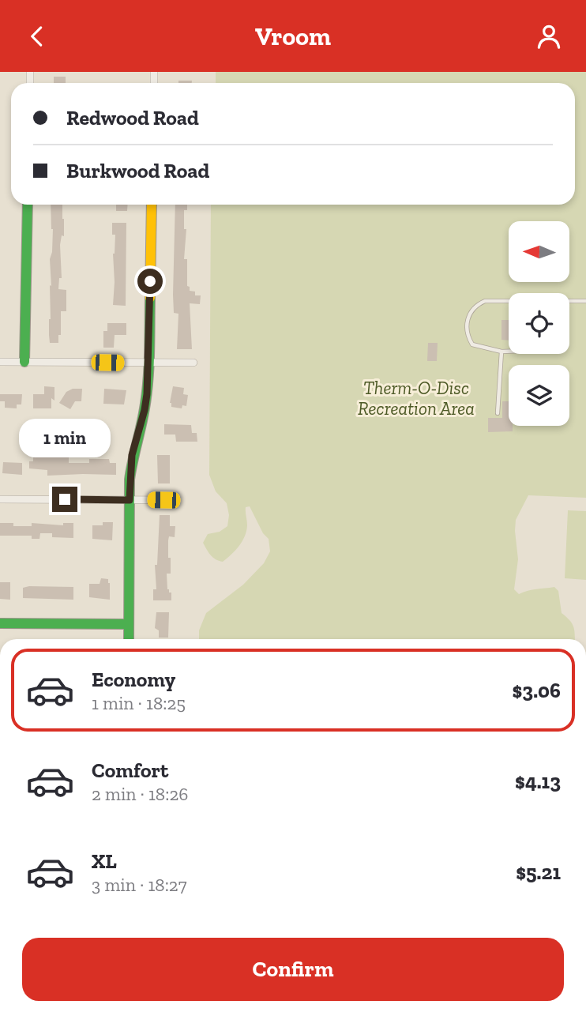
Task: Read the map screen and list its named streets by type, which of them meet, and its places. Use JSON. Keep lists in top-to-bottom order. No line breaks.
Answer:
{"parks":["Therm-O-Disc Recreation Area"],"north":"left","page":{"header":"Vroom","banner":["Redwood Road","Burkwood Road"],"bubble":"1 min","list":[{"name":"Economy","note":"1 min · 18:25","value":"$3.06"},{"name":"Comfort","note":"2 min · 18:26","value":"$4.13"},{"name":"XL","note":"3 min · 18:27","value":"$5.21"}],"buttons":"Confirm"}}
